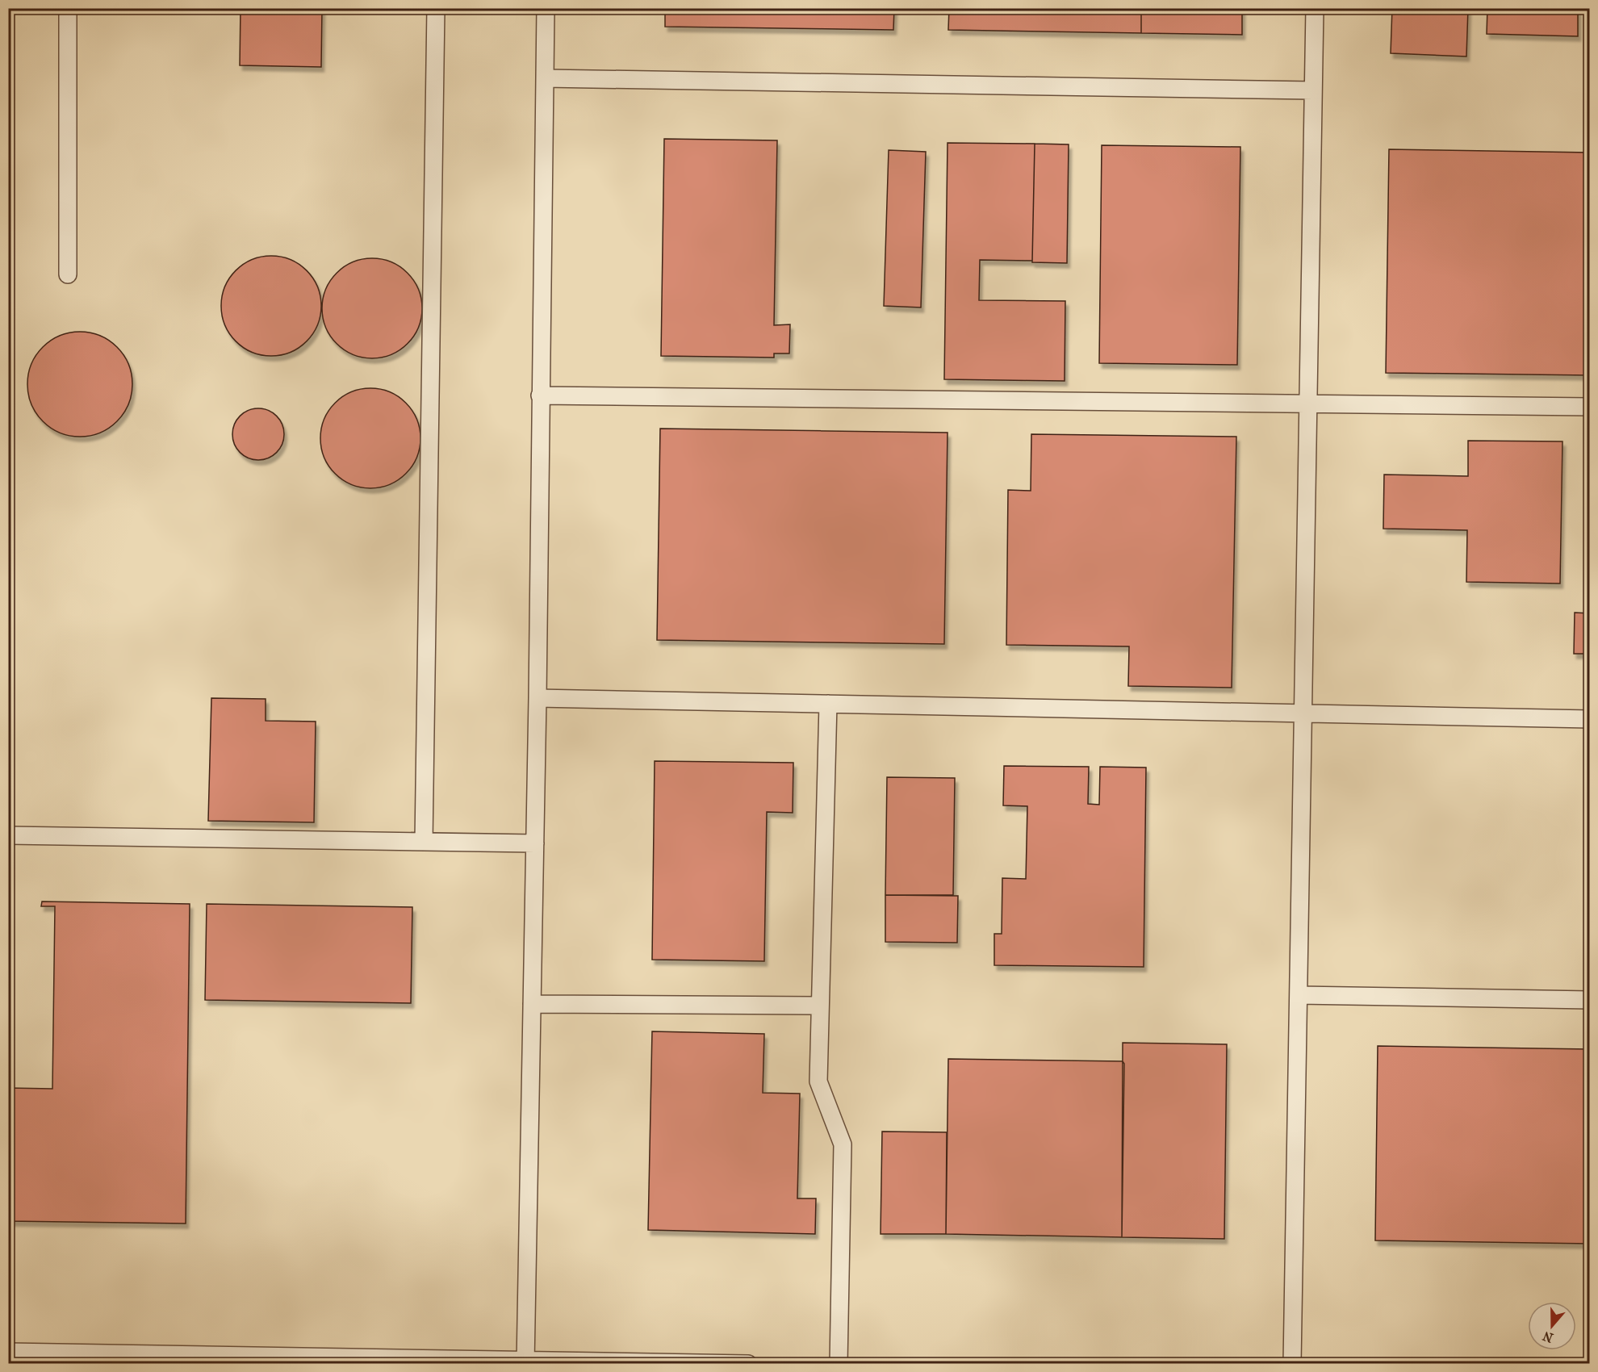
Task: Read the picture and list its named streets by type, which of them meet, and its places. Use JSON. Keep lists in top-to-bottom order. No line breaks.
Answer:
{"north":"bottom"}
